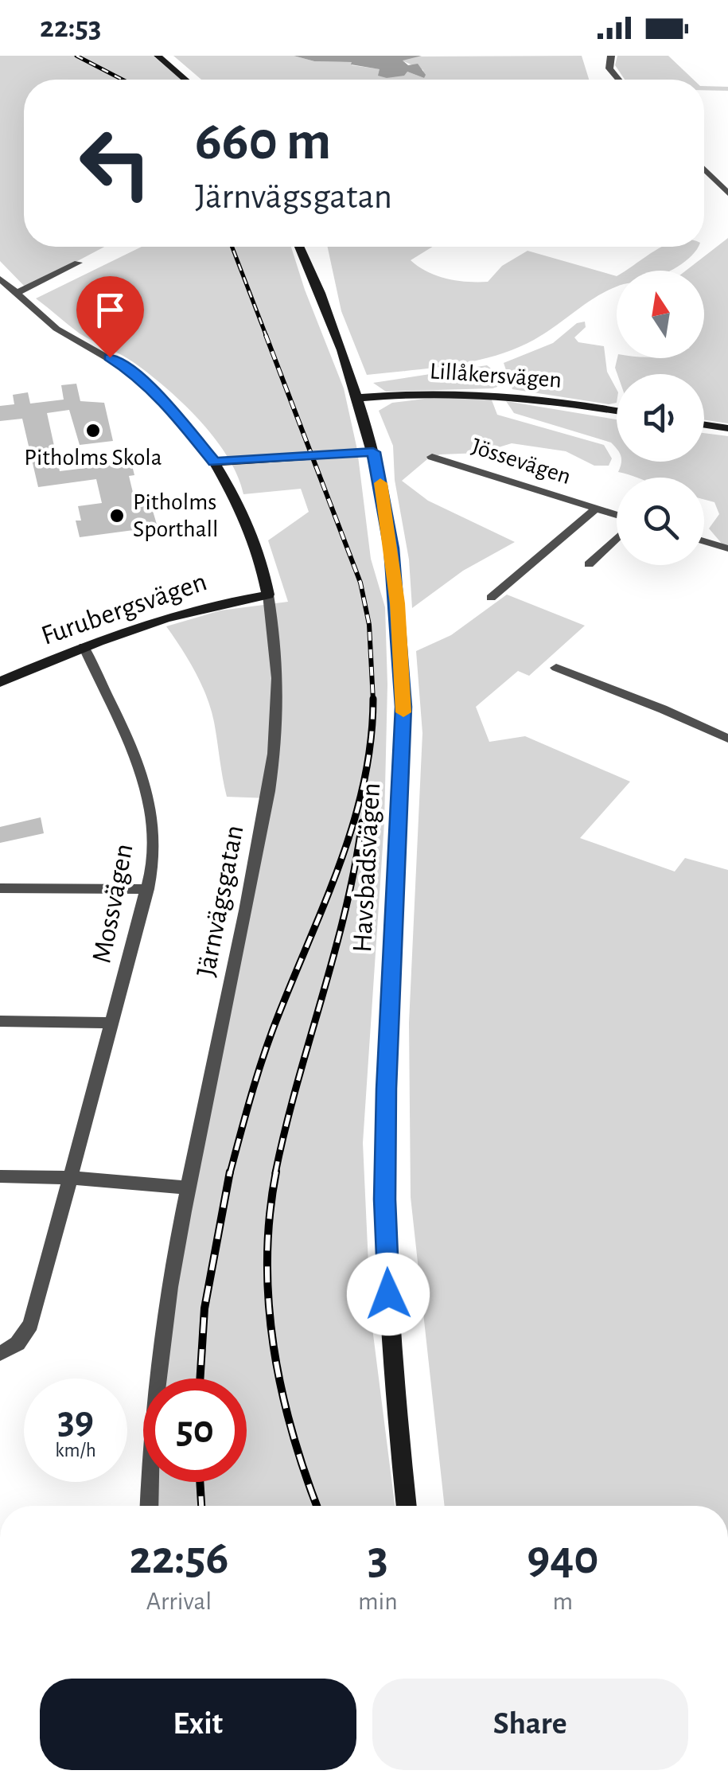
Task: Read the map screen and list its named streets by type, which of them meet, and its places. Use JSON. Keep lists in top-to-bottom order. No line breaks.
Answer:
{"streets":{"main road":["Lillåkersvägen","Furubergsvägen","Havsbadsvägen","Järnvägsgatan"],"street":["Jössevägen","Mossvägen"]},"crossings":[["Lillåkersvägen","Havsbadsvägen"],["Furubergsvägen","Järnvägsgatan"],["Furubergsvägen","Mossvägen"]],"places":["Pitholms Skola","Pitholms Sporthall"],"north":"top","page":{"status":"22:53","turn":["660 m","Järnvägsgatan"],"speed":"39 km/h","limit":"50","eta":["22:56","Arrival","3","min","940","m"],"buttons":["Exit","Share"]}}
